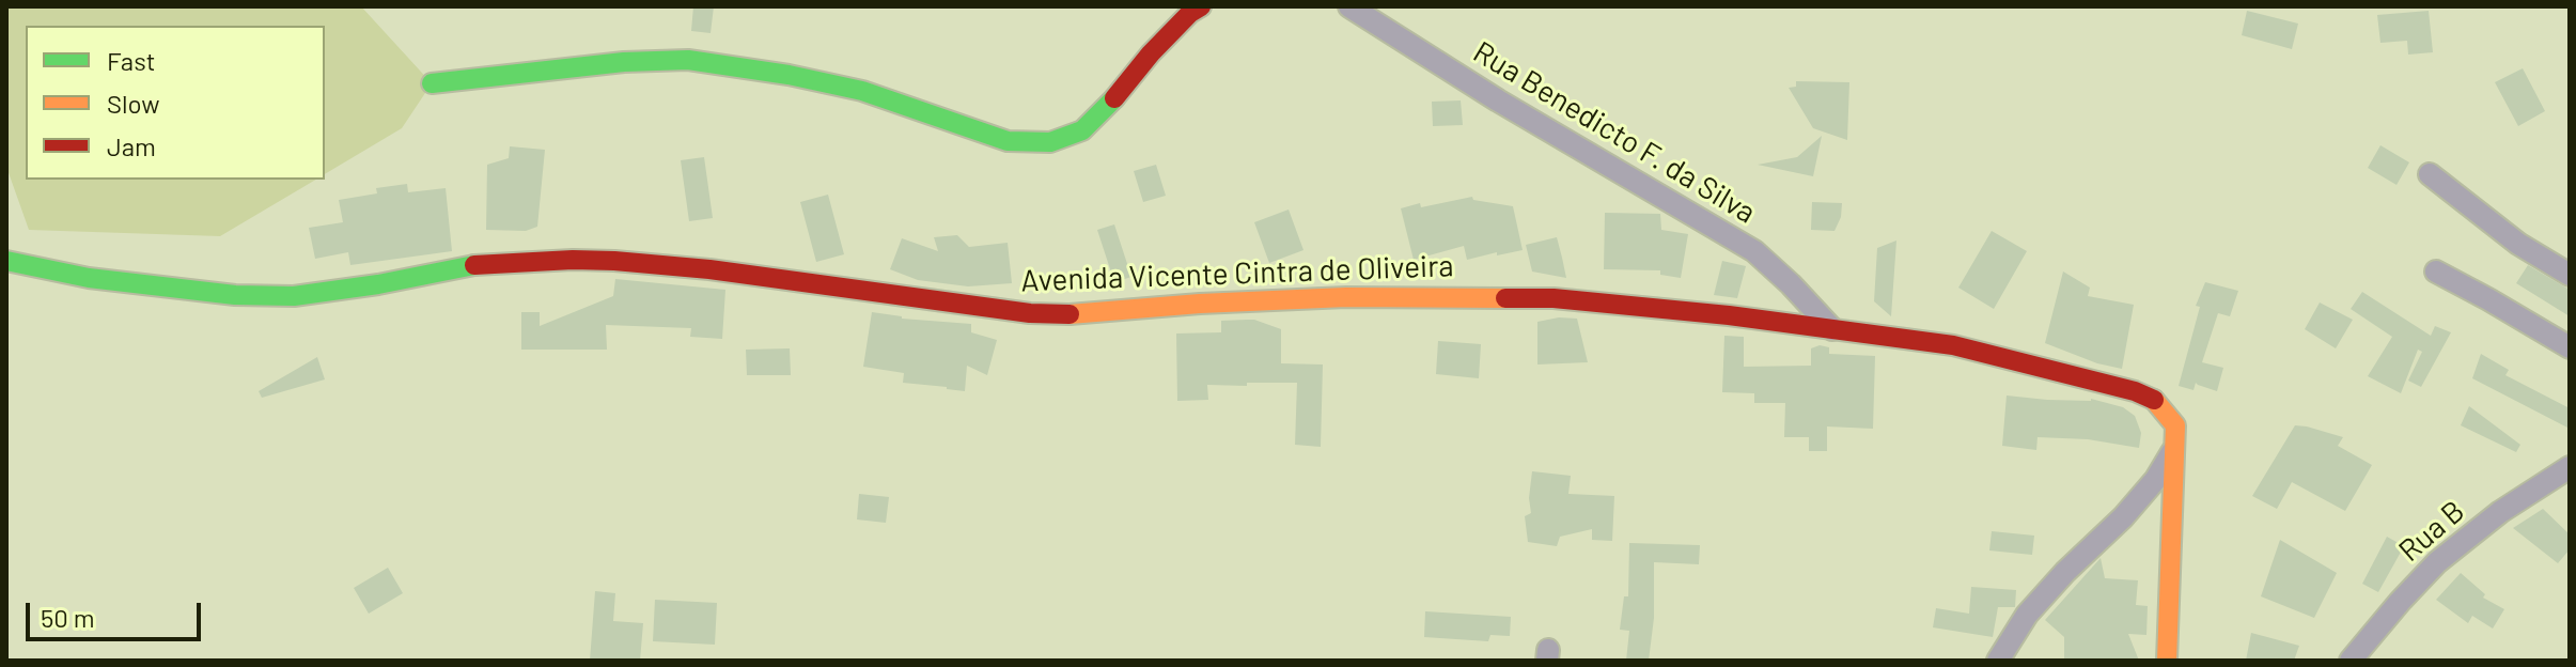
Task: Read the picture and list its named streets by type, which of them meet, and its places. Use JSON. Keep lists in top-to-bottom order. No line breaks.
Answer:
{"streets":{"street":["Rua Benedicto F. da Silva","Avenida Vicente Cintra de Oliveira","Rua B"]},"crossings":[["Rua Benedicto F. da Silva","Avenida Vicente Cintra de Oliveira"]],"legend":["Fast","Slow","Jam"],"scale_bar":"50 m"}
